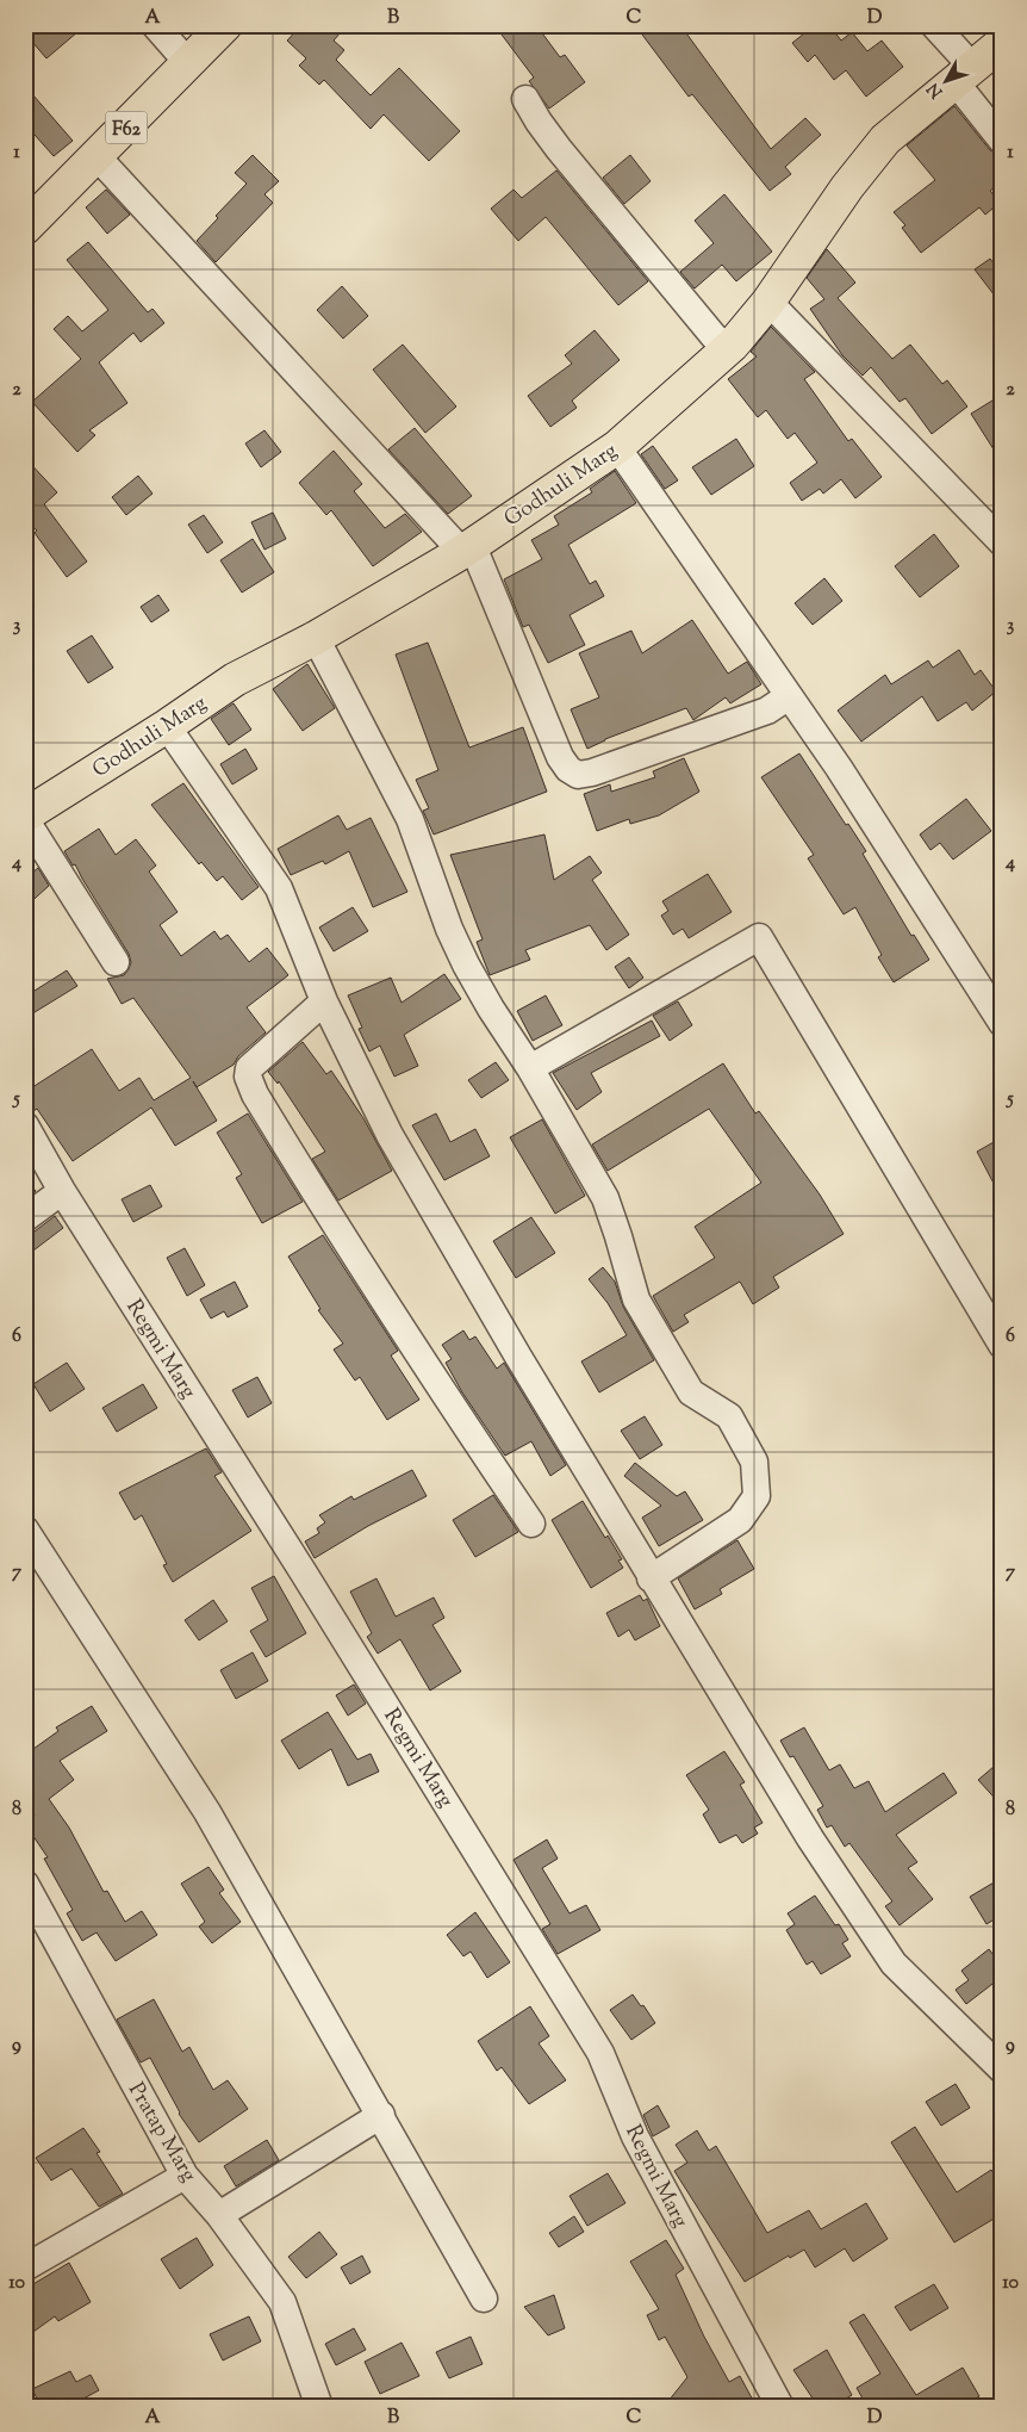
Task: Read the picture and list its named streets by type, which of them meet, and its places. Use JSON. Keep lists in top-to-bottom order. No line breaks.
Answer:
{"streets":{"main road":["F62","Godhuli Marg"],"street":["Regmi Marg","Pratap Marg"]},"north":"bottom left","grid":{"columns":["A","B","C","D"],"rows":["1","2","3","4","5","6","7","8","9","10"]}}
